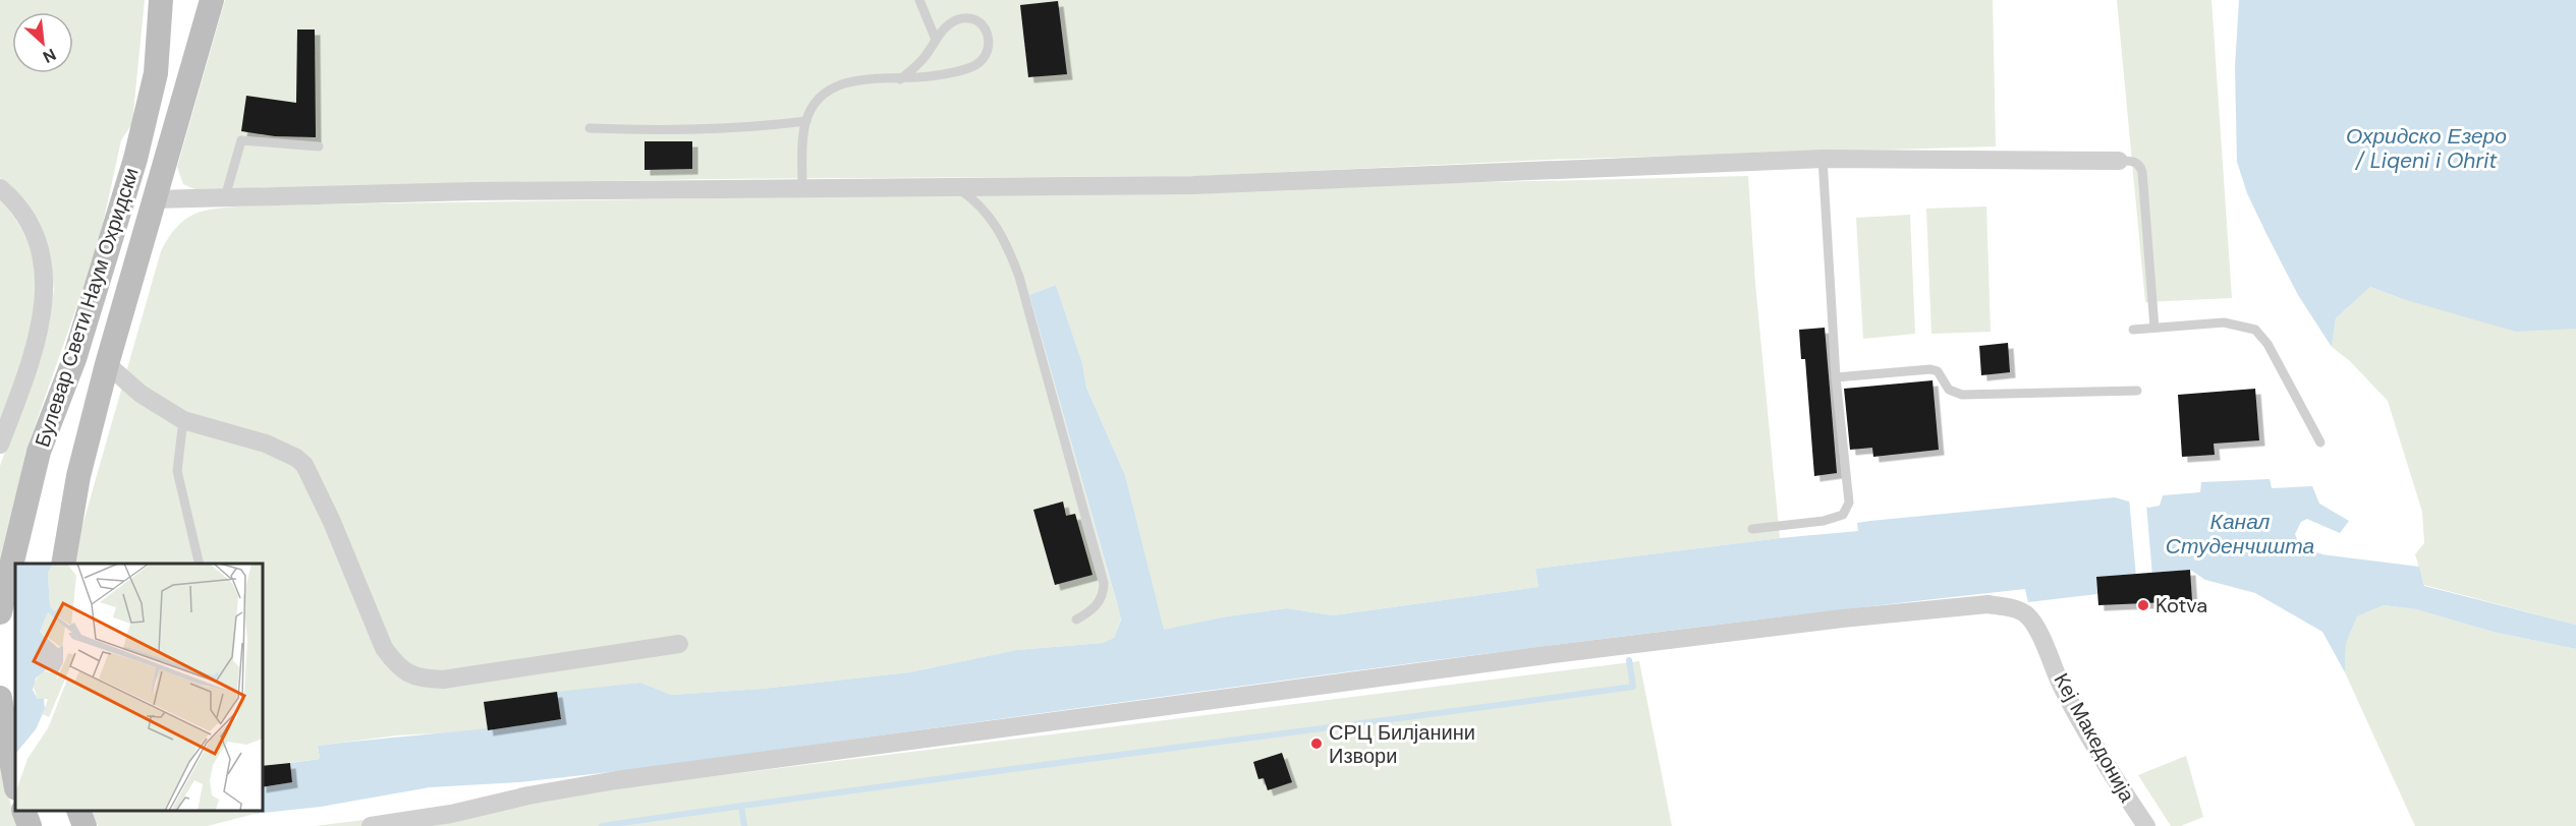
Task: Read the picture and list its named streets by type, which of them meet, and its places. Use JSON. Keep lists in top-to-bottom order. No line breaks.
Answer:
{"streets":{"main road":["Булевар Свети Наум Охридски"],"street":["Кеј Македонија"]},"water":["Охридско Езеро / Liqeni i Ohrit","Канал Студенчишта"],"places":["Kotva","СРЦ Билјанини Извори"],"north":"bottom right"}
